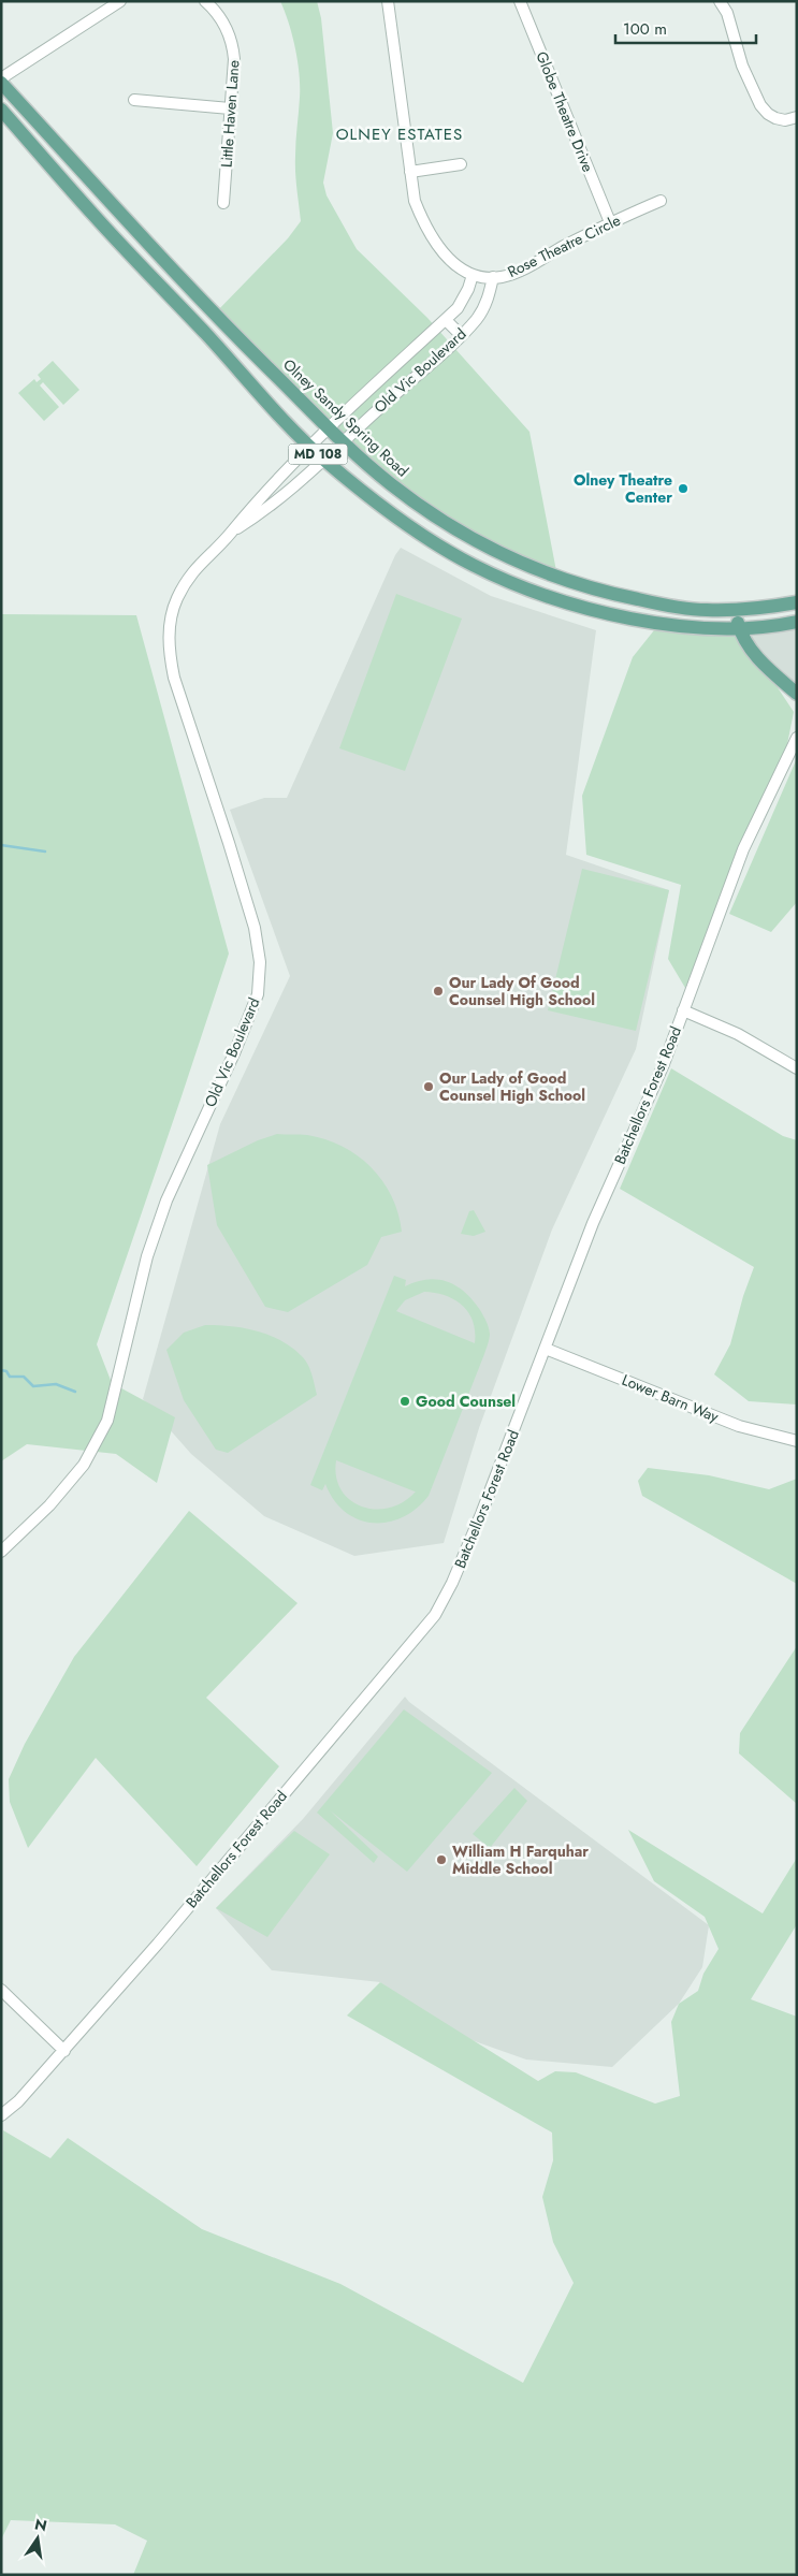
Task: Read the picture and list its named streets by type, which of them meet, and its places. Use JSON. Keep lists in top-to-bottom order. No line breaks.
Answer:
{"streets":{"main road":["Olney Sandy Spring Road","MD 108"],"street":["Globe Theatre Drive","Little Haven Lane","Rose Theatre Circle","Old Vic Boulevard","Batchellors Forest Road","Lower Barn Way"]},"crossings":[["Globe Theatre Drive","Rose Theatre Circle"],["Rose Theatre Circle","Old Vic Boulevard"],["Old Vic Boulevard","Olney Sandy Spring Road"],["Old Vic Boulevard","MD 108"],["Batchellors Forest Road","Lower Barn Way"]],"districts":["OLNEY ESTATES"],"places":["Olney Theatre Center","Our Lady Of Good Counsel High School","Our Lady of Good Counsel High School","Good Counsel","William H Farquhar Middle School"],"scale_bar":"100 m","north":"top"}
